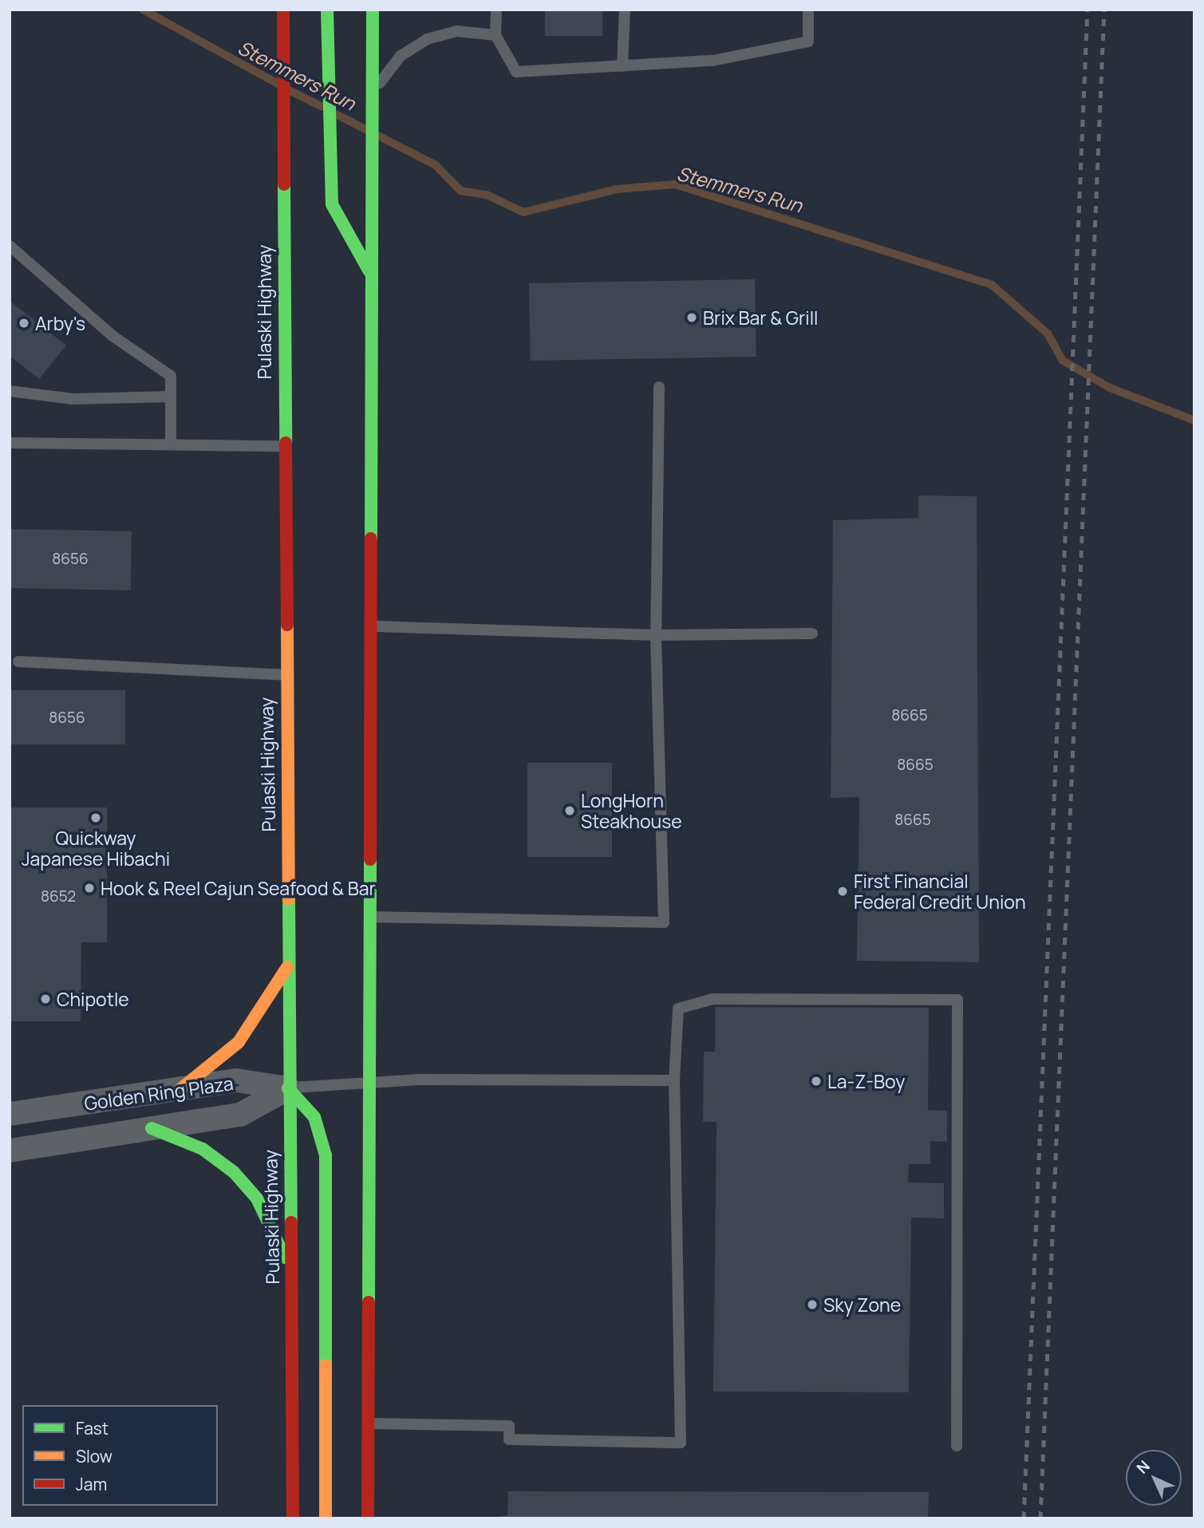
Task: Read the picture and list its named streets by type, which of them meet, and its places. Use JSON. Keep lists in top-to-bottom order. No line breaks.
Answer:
{"streets":{"highway":["Pulaski Highway"],"street":["Golden Ring Plaza"]},"crossings":[["Pulaski Highway","Golden Ring Plaza"]],"water":["Stemmers Run"],"places":["Brix Bar & Grill","Arby's","LongHorn Steakhouse","Quickway Japanese Hibachi","Hook & Reel Cajun Seafood & Bar","First Financial Federal Credit Union","Chipotle","La-Z-Boy","Sky Zone"],"house_numbers":["8656","8665","8656","8665","8665","8652"],"legend":["Fast","Slow","Jam"],"north":"top left"}
